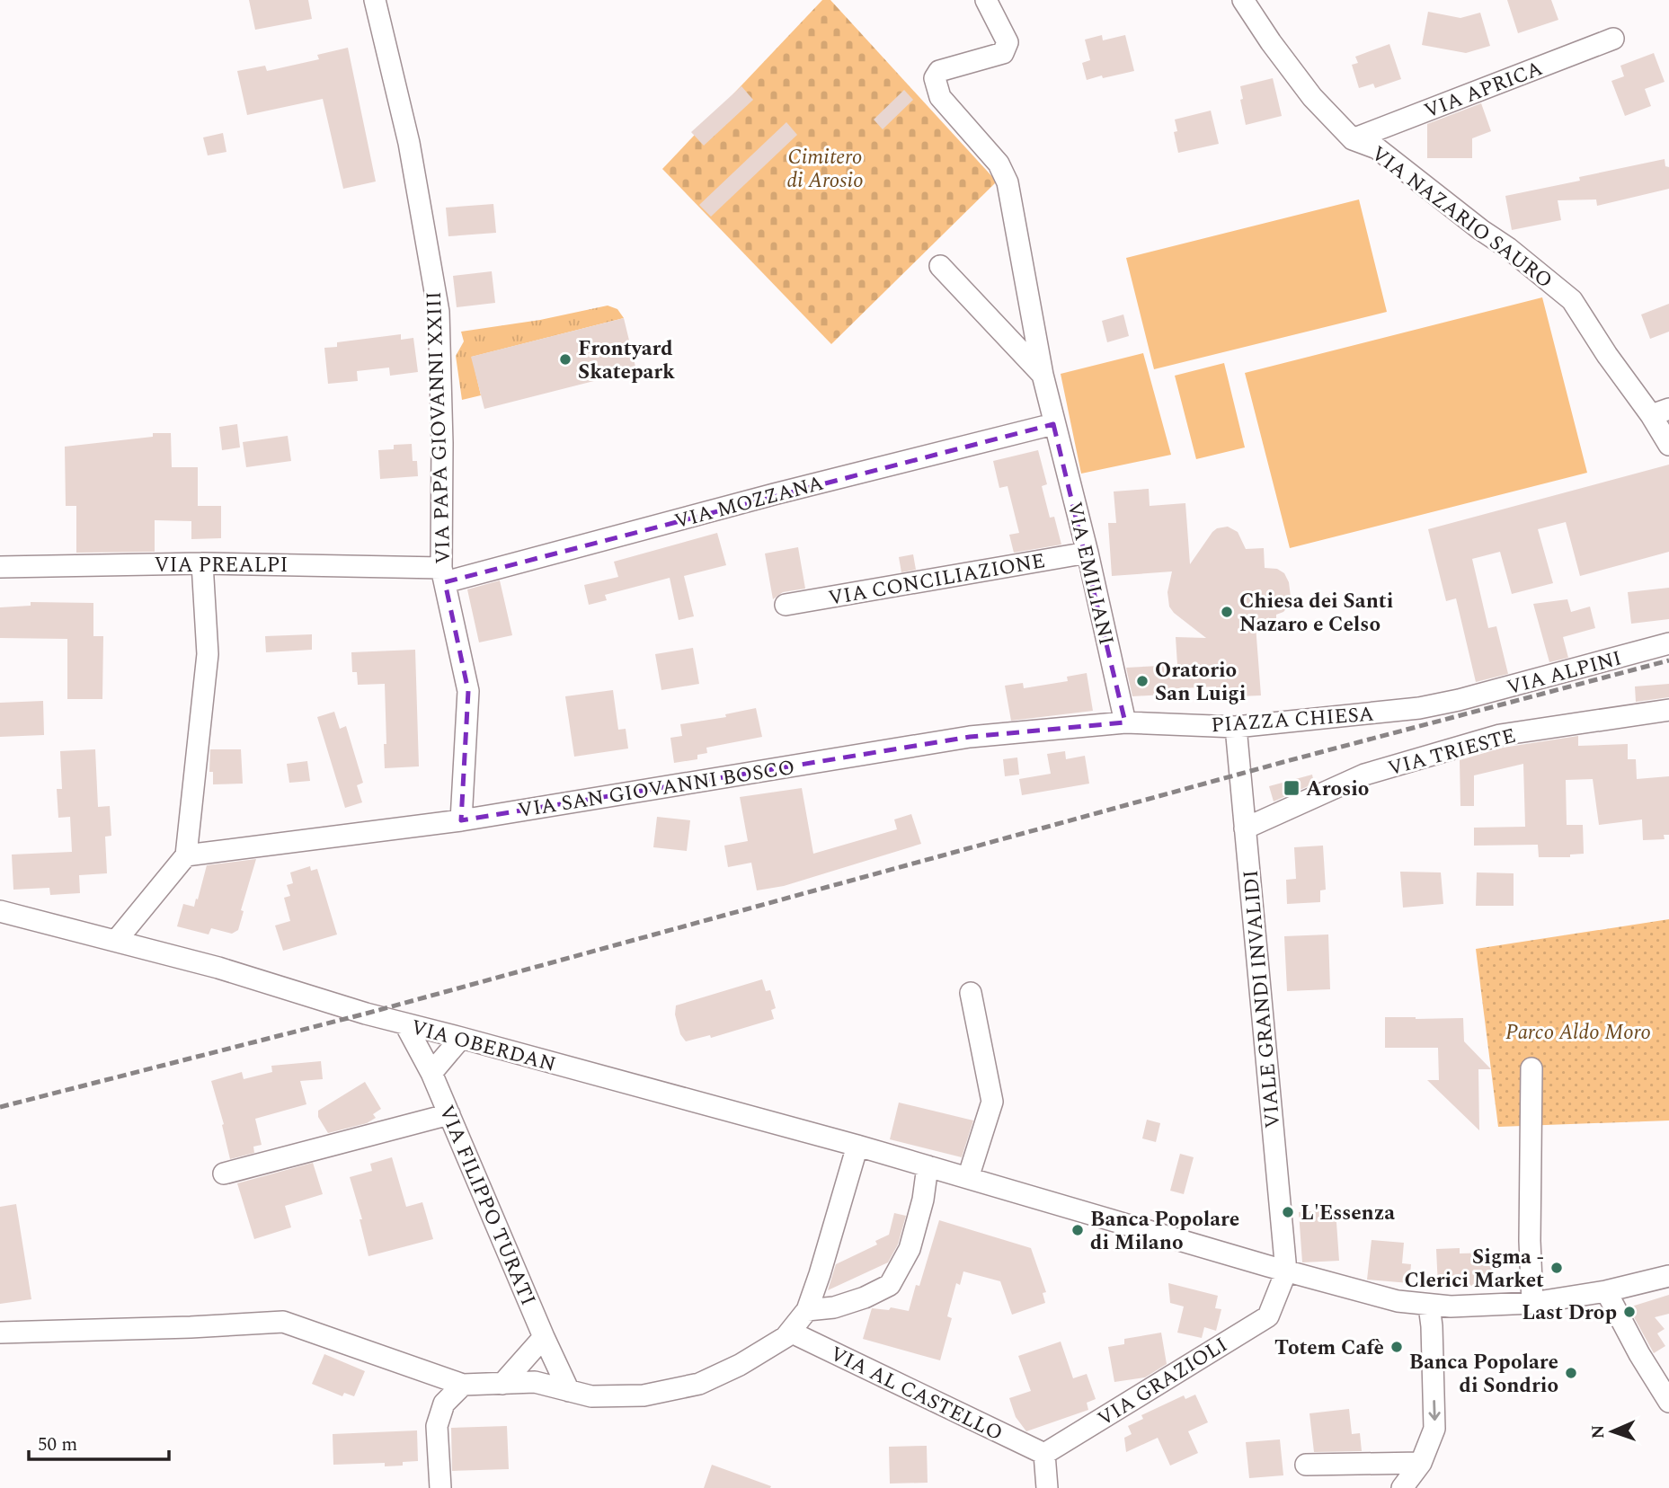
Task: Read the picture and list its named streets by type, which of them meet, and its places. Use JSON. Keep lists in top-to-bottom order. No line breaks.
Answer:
{"streets":{"street":["VIA APRICA","VIA NAZARIO SAURO","VIA PAPA GIOVANNI XXIII","VIA MOZZANA","VIA PREALPI","VIA EMILIANI","VIA CONCILIAZIONE","VIA ALPINI","PIAZZA CHIESA","VIA TRIESTE","VIA SAN GIOVANNI BOSCO","VIALE GRANDI INVALIDI","VIA OBERDAN","VIA FILIPPO TURATI","VIA GRAZIOLI","VIA AL CASTELLO"]},"crossings":[["VIA APRICA","VIA NAZARIO SAURO"],["VIA PAPA GIOVANNI XXIII","VIA MOZZANA"],["VIA PAPA GIOVANNI XXIII","VIA PREALPI"],["VIA PAPA GIOVANNI XXIII","VIA SAN GIOVANNI BOSCO"],["VIA MOZZANA","VIA PREALPI"],["VIA MOZZANA","VIA EMILIANI"],["VIA EMILIANI","VIA CONCILIAZIONE"],["VIA EMILIANI","PIAZZA CHIESA"],["VIA EMILIANI","VIA SAN GIOVANNI BOSCO"],["VIA ALPINI","PIAZZA CHIESA"],["PIAZZA CHIESA","VIA SAN GIOVANNI BOSCO"],["PIAZZA CHIESA","VIALE GRANDI INVALIDI"],["VIA TRIESTE","VIALE GRANDI INVALIDI"],["VIALE GRANDI INVALIDI","VIA OBERDAN"],["VIALE GRANDI INVALIDI","VIA GRAZIOLI"],["VIA OBERDAN","VIA FILIPPO TURATI"],["VIA OBERDAN","VIA GRAZIOLI"],["VIA GRAZIOLI","VIA AL CASTELLO"]],"parks":["Cimitero di Arosio","Parco Aldo Moro"],"places":{"other":["Frontyard Skatepark","Chiesa dei Santi Nazaro e Celso","Oratorio San Luigi","L'Essenza","Banca Popolare di Milano","Sigma - Clerici Market","Last Drop","Totem Cafè","Banca Popolare di Sondrio"],"transit":["Arosio"]},"scale_bar":"50 m","north":"left"}
